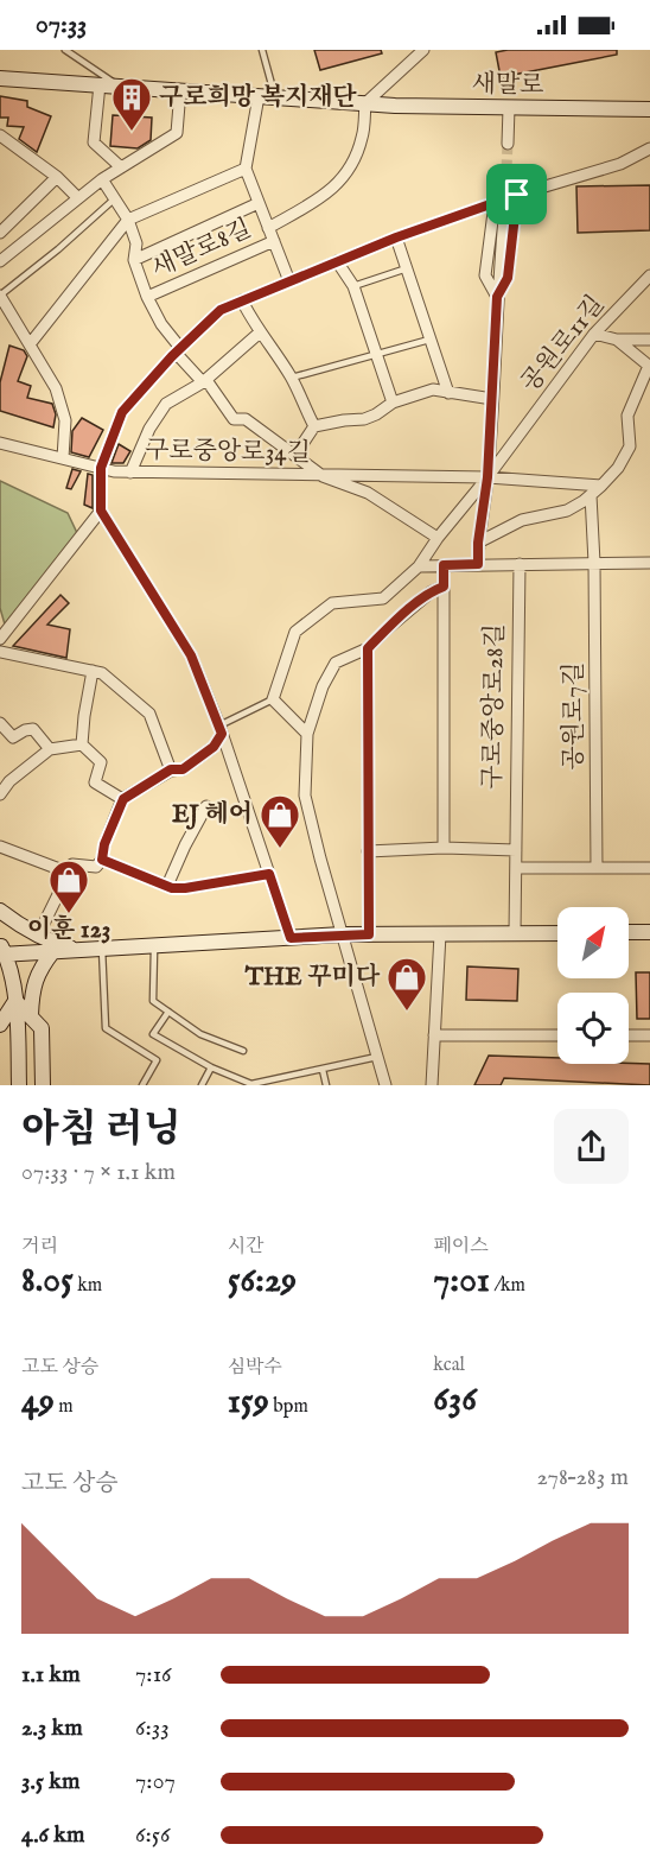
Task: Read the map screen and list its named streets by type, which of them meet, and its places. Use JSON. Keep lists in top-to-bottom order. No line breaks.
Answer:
{"streets":{"street":["새말로","새말로8길","공원로11길","구로중앙로34길","구로중앙로28길","공원로7길"]},"crossings":[["새말로8길","구로중앙로34길"],["공원로11길","구로중앙로34길"]],"places":{"building":["구로희망 복지재단"],"shop":["EJ 헤어","이훈 123","THE 꾸미다"]},"north":"top right","page":{"status":"07:33","heading":["아침 러닝","07:33 · 7 × 1.1 km"],"stats":[["거리","8.05 km"],["시간","56:29"],["페이스","7:01 /km"],["고도 상승","49 m"],["심박수","159 bpm"],["kcal","636"]],"chart":["고도 상승","278–283 m"],"list":[{"name":"1.1 km","note":"7:16"},{"name":"2.3 km","note":"6:33"},{"name":"3.5 km","note":"7:07"},{"name":"4.6 km","note":"6:56"}]}}
